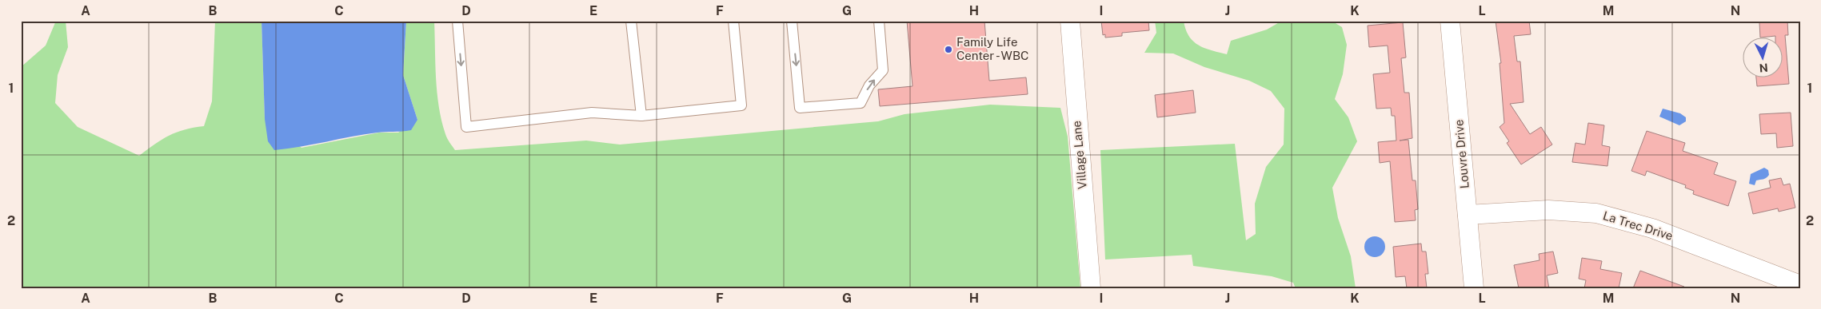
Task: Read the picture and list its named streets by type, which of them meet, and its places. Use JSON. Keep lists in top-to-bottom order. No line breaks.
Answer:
{"streets":{"street":["Louvre Drive","Village Lane","La Trec Drive"]},"crossings":[["Louvre Drive","La Trec Drive"]],"places":["Family Life Center - WBC"],"north":"bottom","grid":{"columns":["A","B","C","D","E","F","G","H","I","J","K","L","M","N"],"rows":["1","2"]}}
